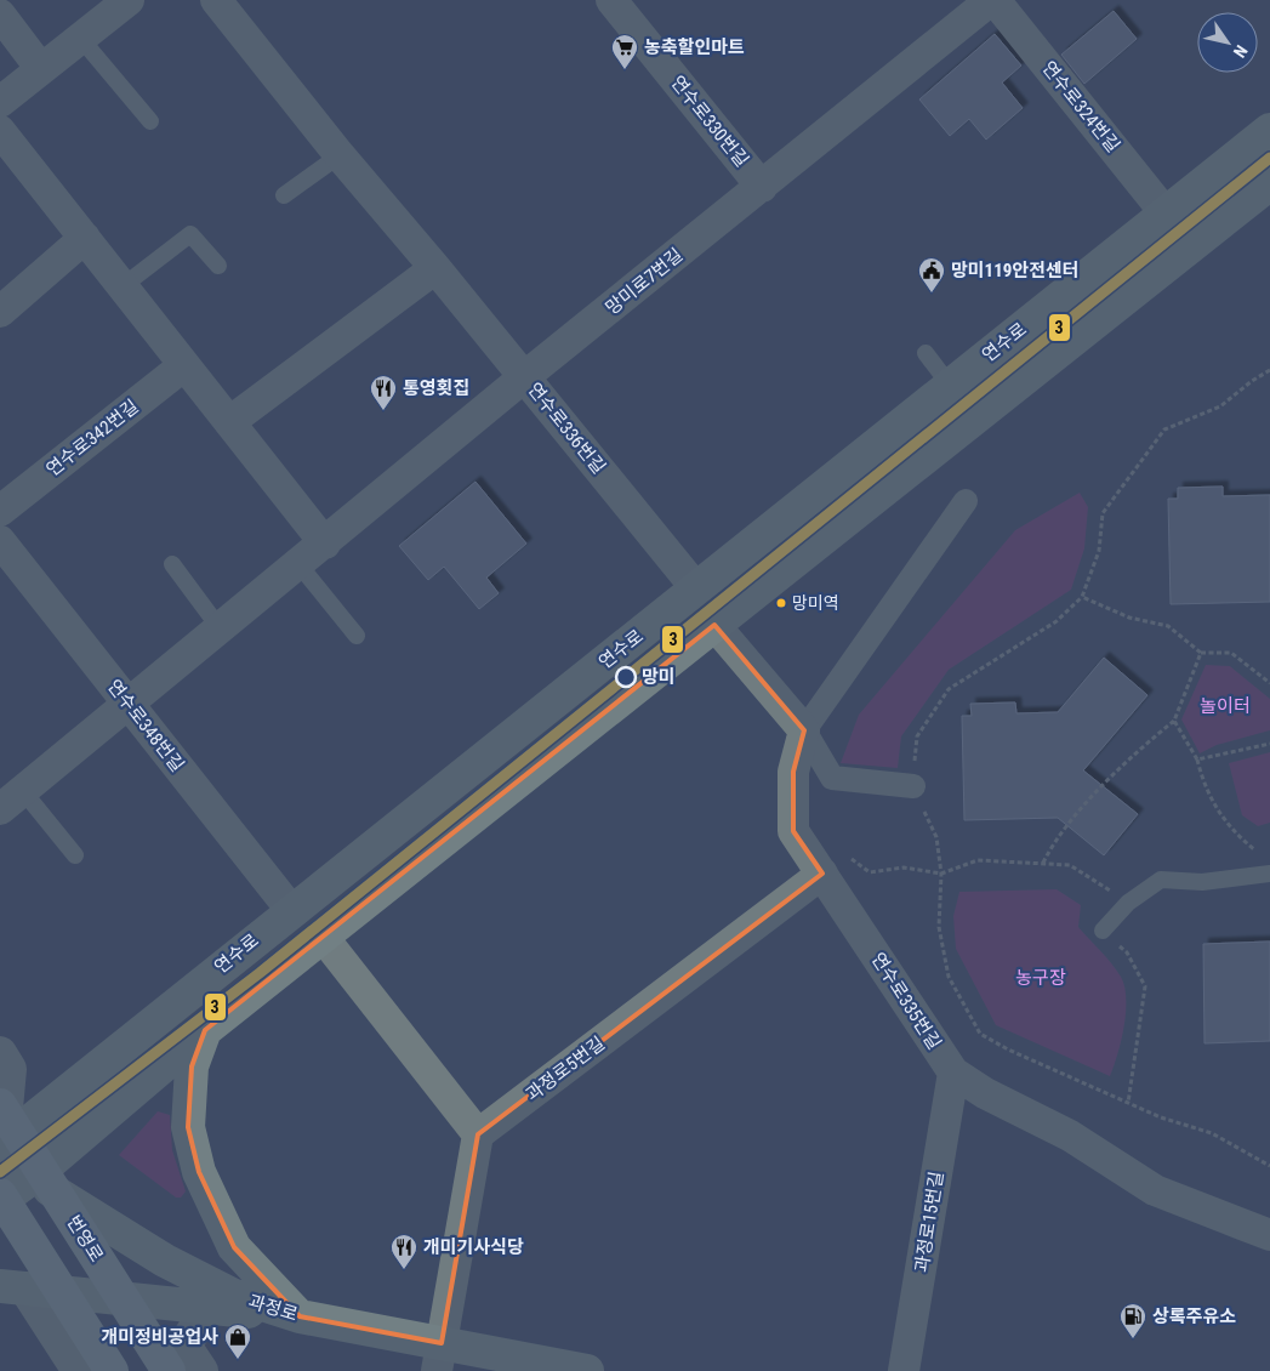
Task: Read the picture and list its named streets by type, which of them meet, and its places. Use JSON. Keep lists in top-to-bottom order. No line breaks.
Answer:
{"streets":{"highway":["번영로"],"main road":["연수로","과정로"],"street":["연수로324번길","연수로330번길","망미로7번길","연수로336번길","연수로342번길","연수로348번길","연수로335번길","과정로5번길","과정로15번길"]},"crossings":[["연수로324번길","망미로7번길"],["연수로324번길","연수로"],["연수로330번길","망미로7번길"],["망미로7번길","연수로336번길"],["망미로7번길","연수로348번길"],["연수로","연수로336번길"],["연수로","연수로348번길"],["연수로","과정로"],["연수로335번길","과정로5번길"],["연수로335번길","과정로15번길"]],"parks":["놀이터","농구장"],"places":{"supermarket":["농축할인마트"],"public building":["망미119안전센터"],"restaurant":["통영횟집","개미기사식당"],"other":["망미역","망미"],"fuel station":["상록주유소"],"shop":["개미정비공업사"]},"lines":["transit line 3"],"north":"bottom right"}
